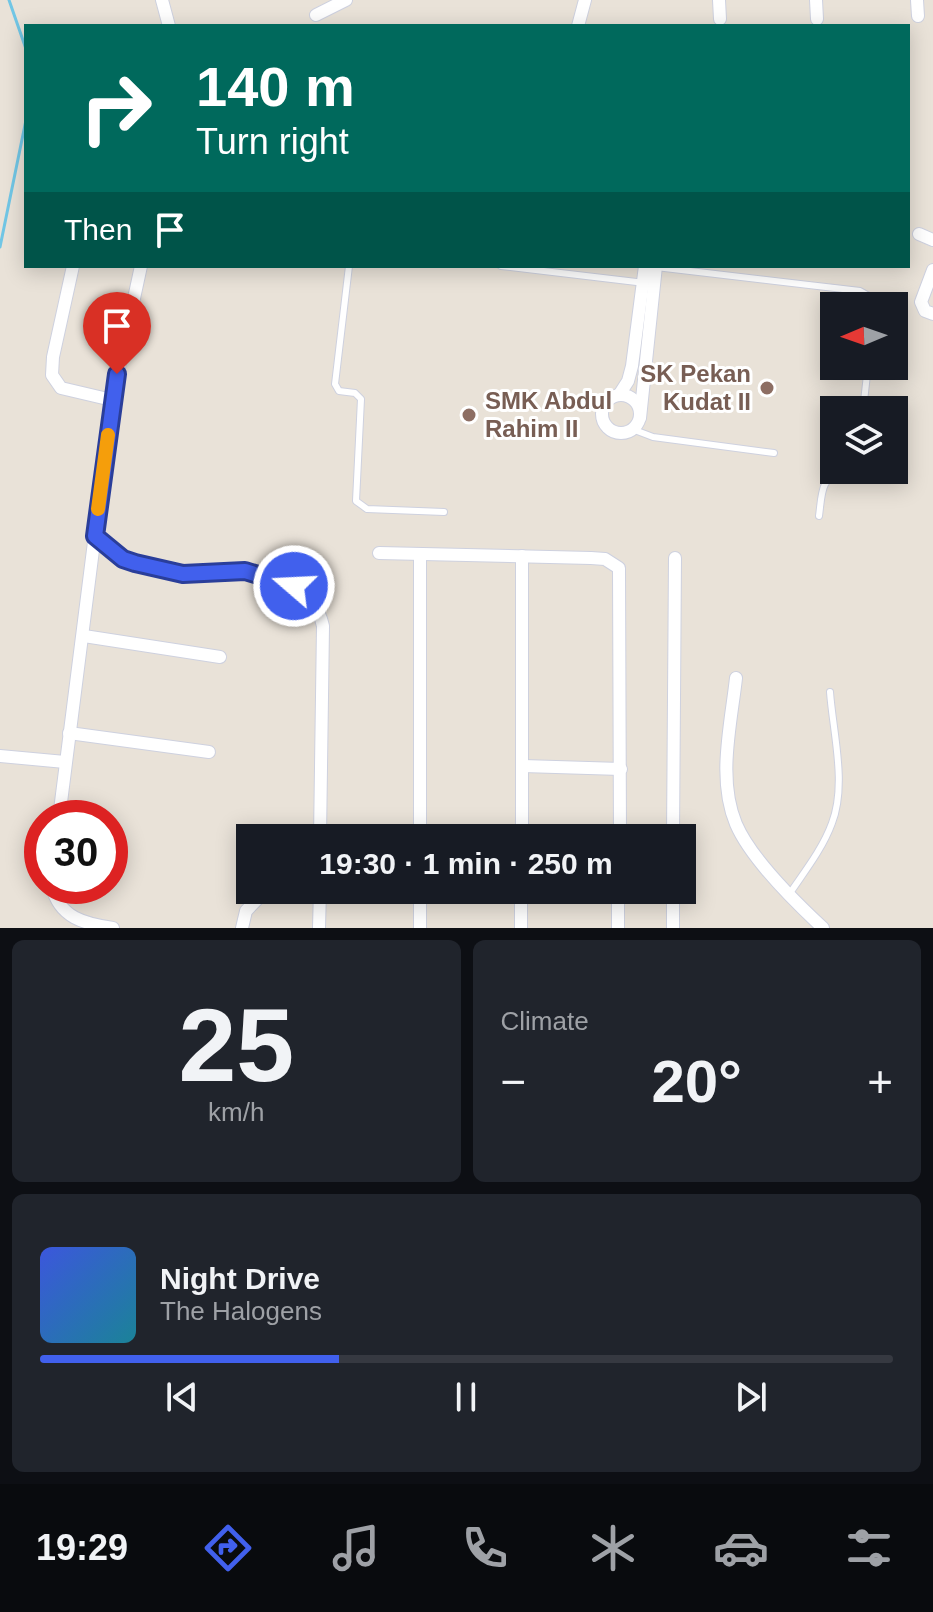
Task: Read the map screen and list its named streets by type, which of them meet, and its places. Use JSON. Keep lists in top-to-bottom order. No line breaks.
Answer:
{"places":["SK Pekan Kudat II","SMK Abdul Rahim II"],"north":"left","page":{"turn":["140 m","Turn right"],"then":"Then","limit":"30","trip":"19:30 · 1 min · 250 m","tile":[["25","km/h"],"Climate"],"heat":["−","20°","+"],"song":["Night Drive","The Halogens"],"tabs":"19:29"}}
